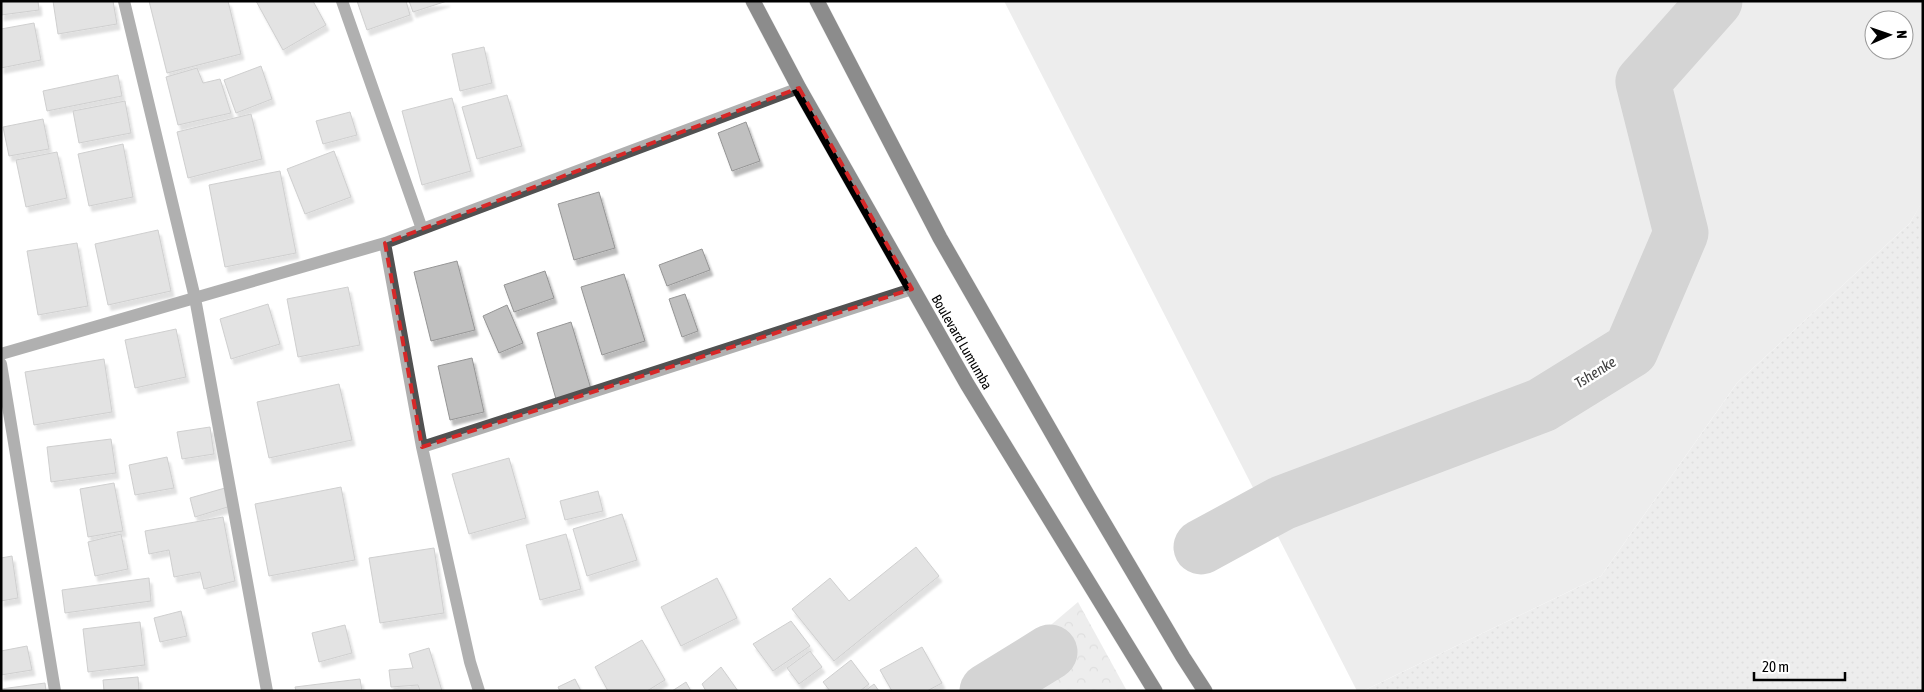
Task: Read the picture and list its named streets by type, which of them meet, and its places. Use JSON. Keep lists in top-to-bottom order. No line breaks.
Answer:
{"streets":{"highway":["Boulevard Lumumba"]},"water":["Tshenke"],"scale_bar":"20 m","north":"right"}
